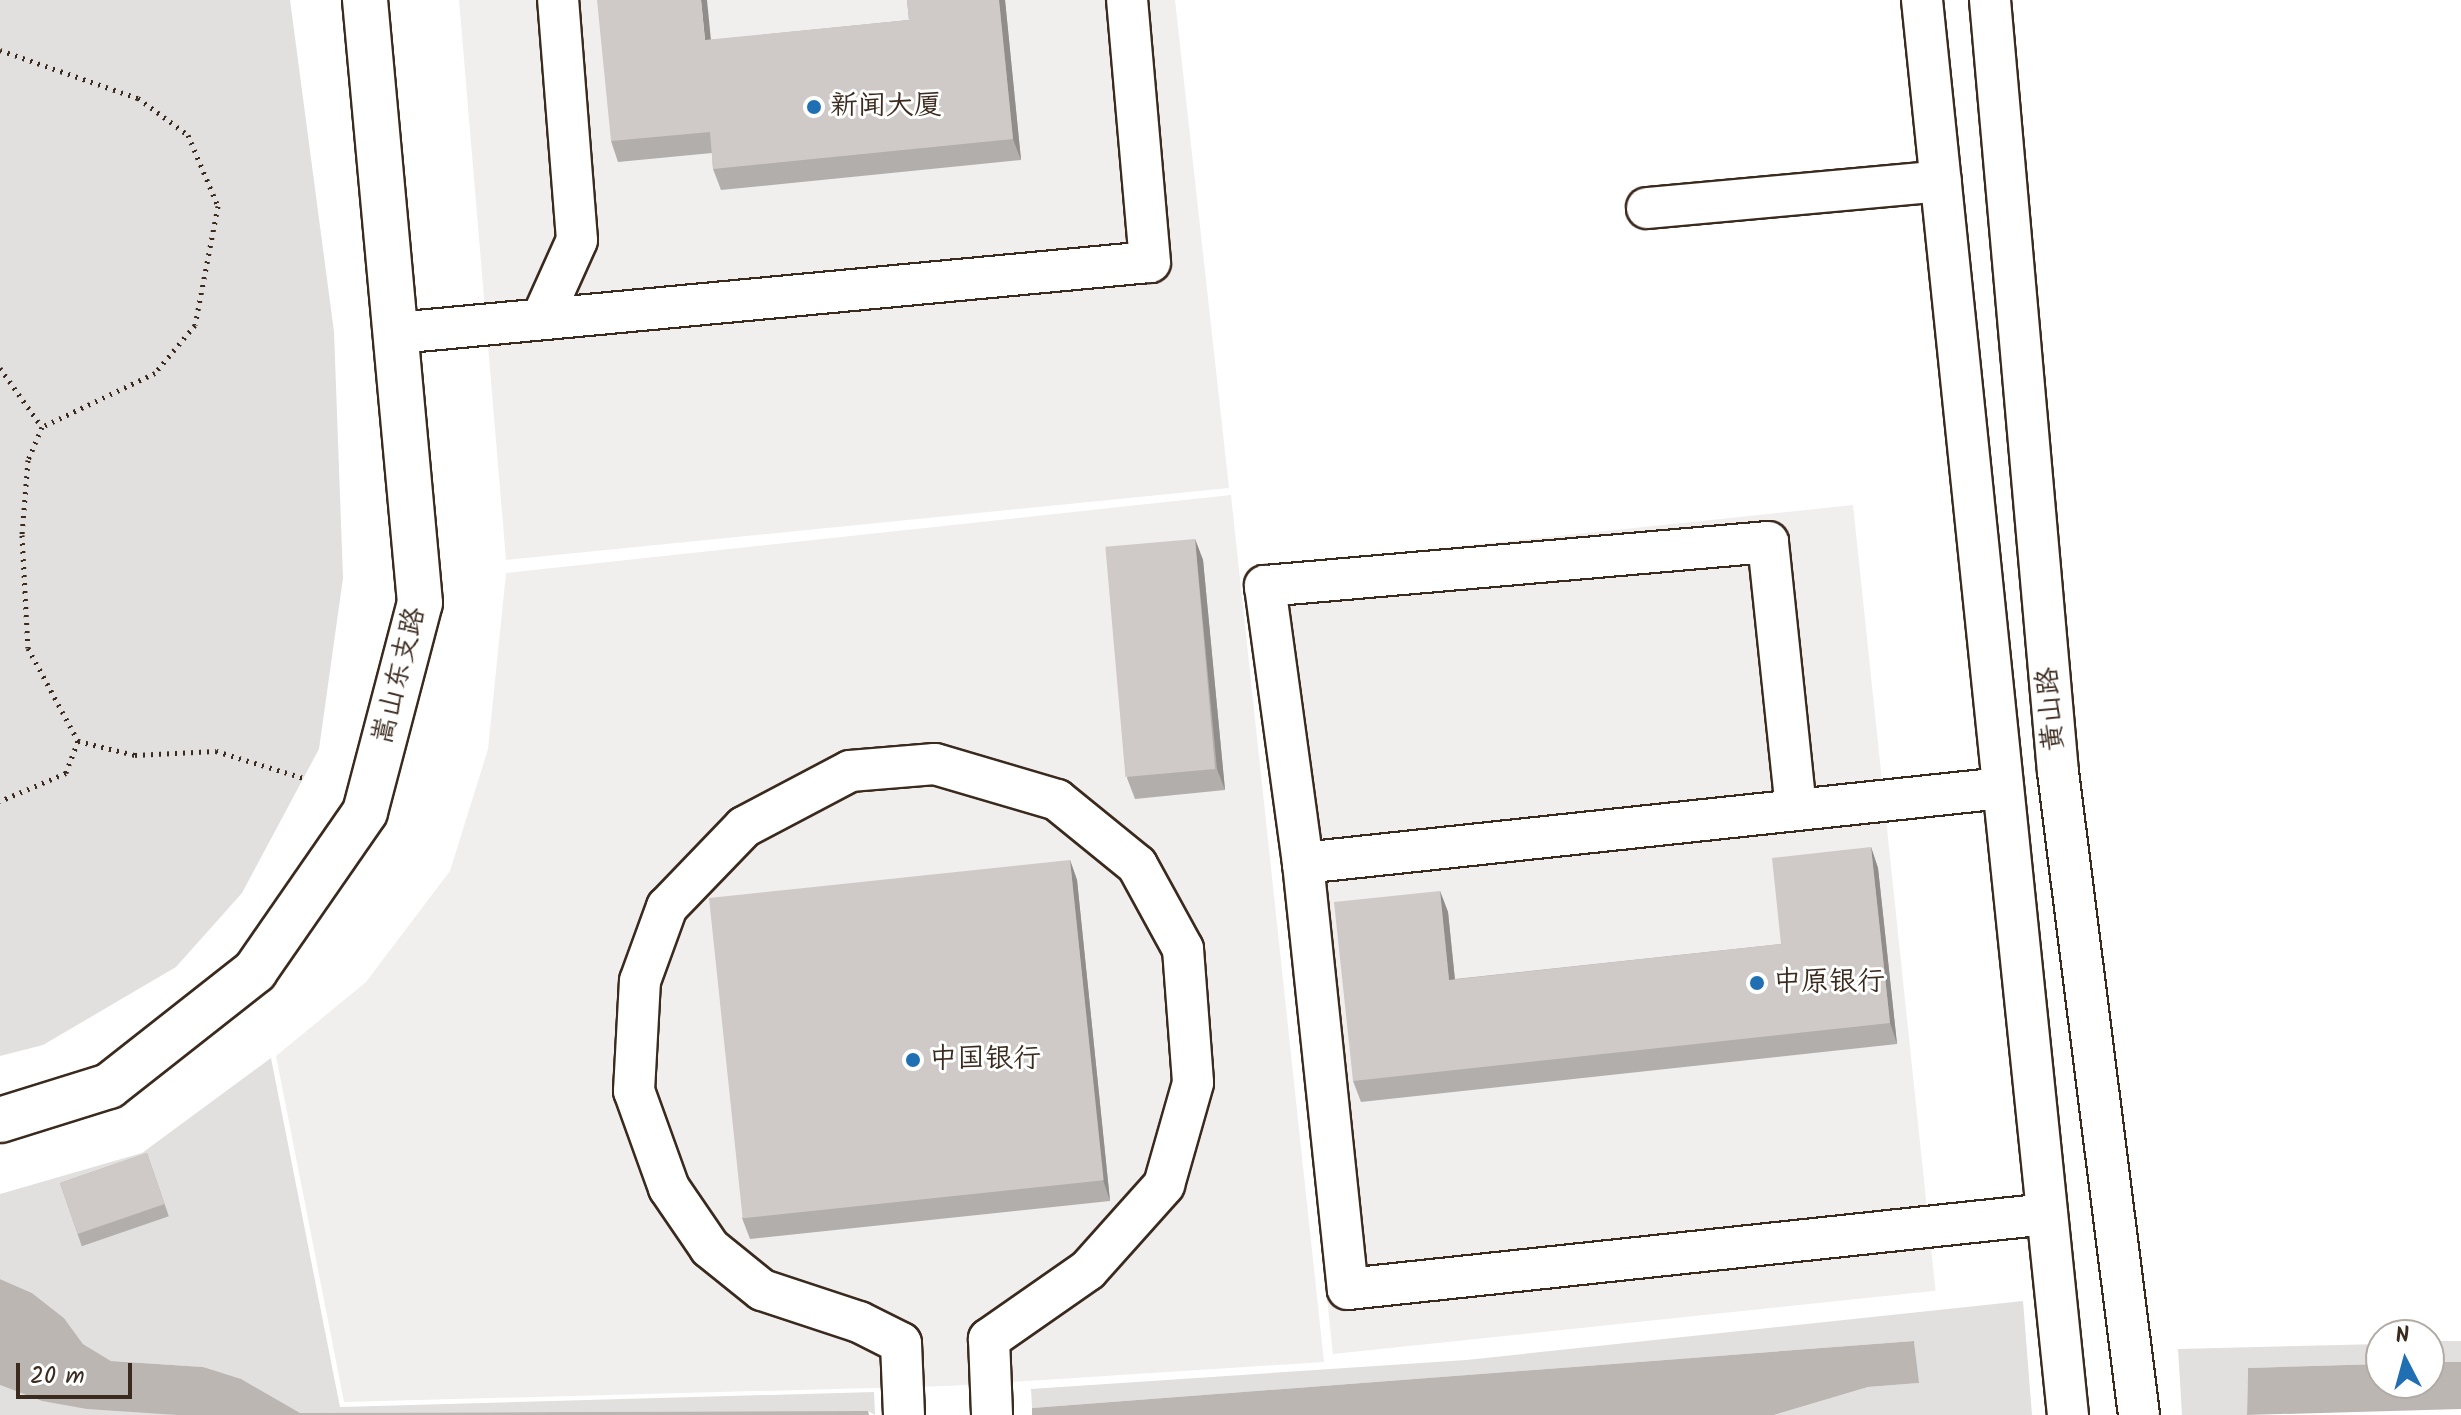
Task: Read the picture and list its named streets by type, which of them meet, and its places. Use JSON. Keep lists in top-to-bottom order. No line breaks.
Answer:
{"streets":{"main road":["嵩山东支路"],"street":["黄山路"]},"places":["新闻大厦","中原银行","中国银行"],"scale_bar":"20 m","north":"top"}
